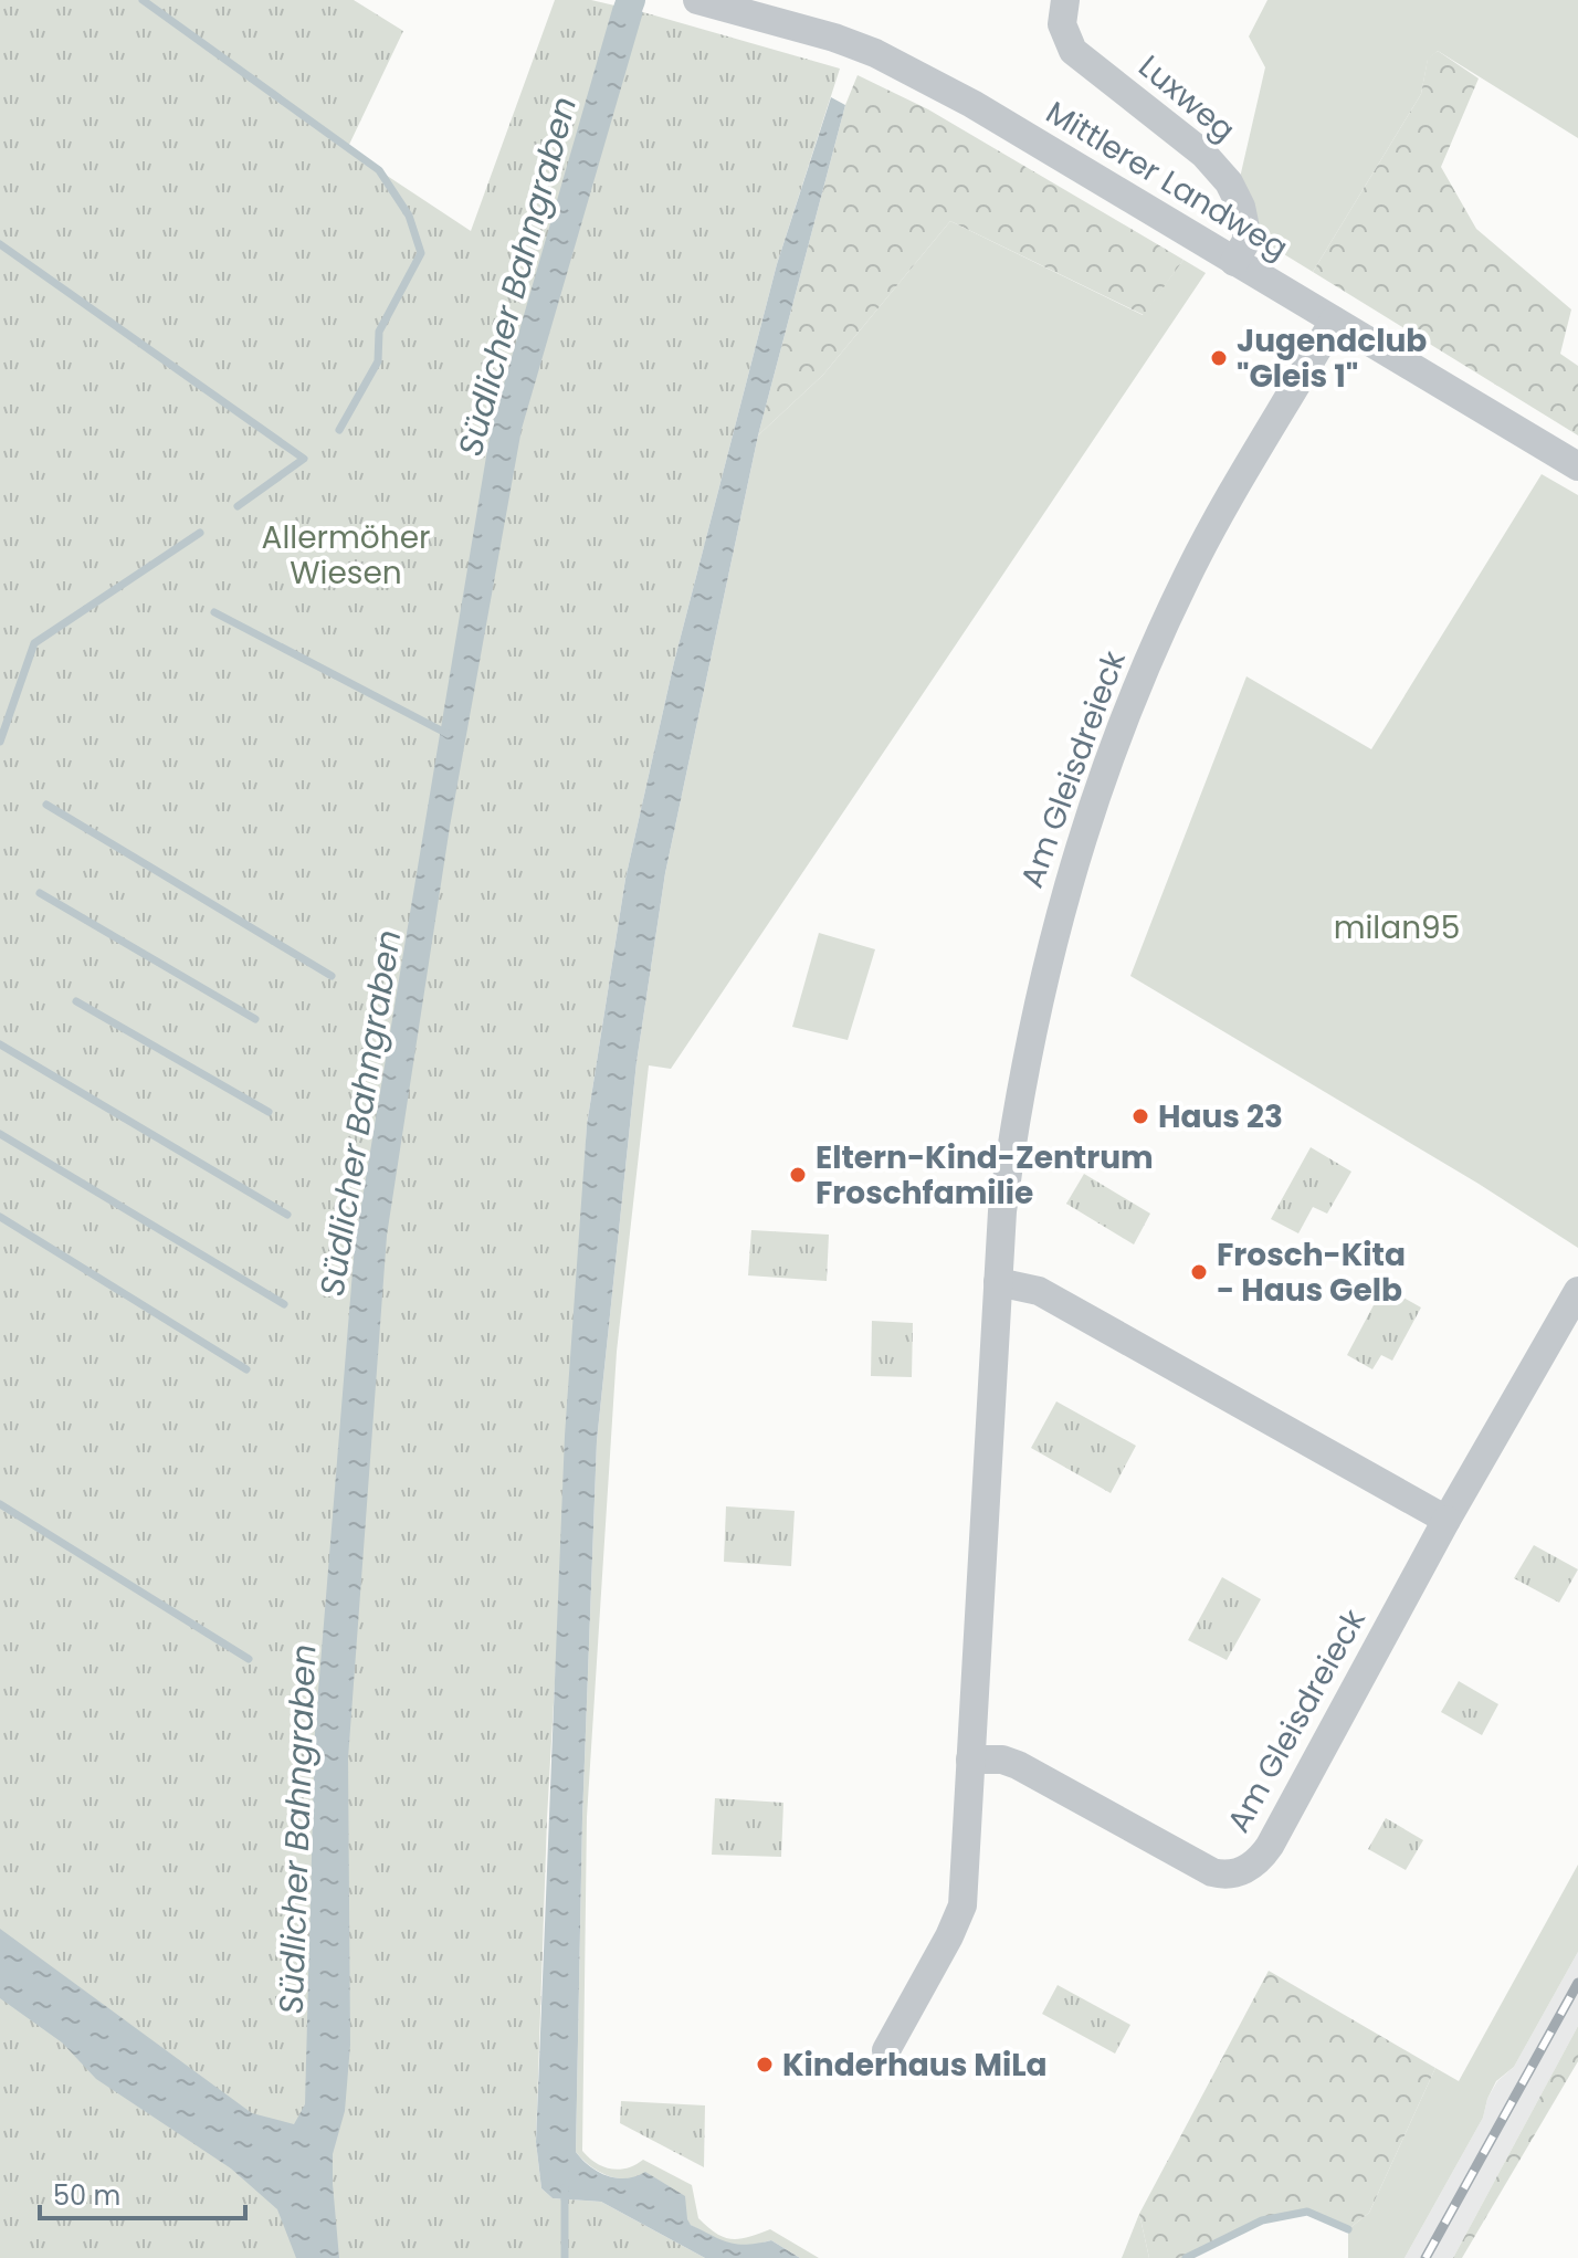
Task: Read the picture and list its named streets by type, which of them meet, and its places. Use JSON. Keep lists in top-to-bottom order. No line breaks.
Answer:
{"streets":{"street":["Luxweg","Mittlerer Landweg","Am Gleisdreieck"]},"crossings":[["Luxweg","Mittlerer Landweg"],["Mittlerer Landweg","Am Gleisdreieck"]],"water":["Südlicher Bahngraben"],"parks":["Allermöher Wiesen","milan95"],"places":["Jugendclub \"Gleis 1\"","Haus 23","Eltern-Kind-Zentrum Froschfamilie","Frosch-Kita - Haus Gelb","Kinderhaus MiLa"],"scale_bar":"50 m"}
